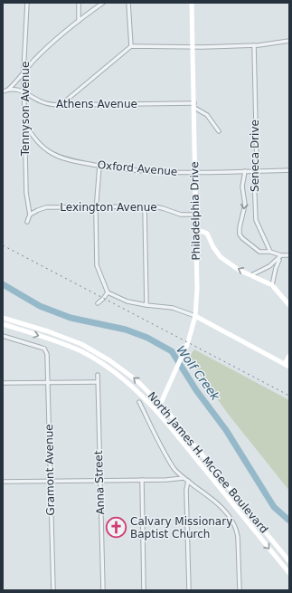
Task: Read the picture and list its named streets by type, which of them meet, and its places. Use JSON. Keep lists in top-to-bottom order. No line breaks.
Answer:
{"streets":{"main road":["Philadelphia Drive","North James H. McGee Boulevard"],"street":["Athens Avenue","Tennyson Avenue","Seneca Drive","Oxford Avenue","Lexington Avenue","Gramont Avenue","Anna Street"]},"crossings":[["Athens Avenue","Tennyson Avenue"],["Athens Avenue","Philadelphia Drive"],["Tennyson Avenue","Oxford Avenue"],["Tennyson Avenue","Lexington Avenue"],["Seneca Drive","Oxford Avenue"],["Oxford Avenue","Philadelphia Drive"],["Lexington Avenue","Philadelphia Drive"],["Philadelphia Drive","North James H. McGee Boulevard"]],"water":["Wolf Creek"],"places":{"church":["Calvary Missionary Baptist Church"]}}
